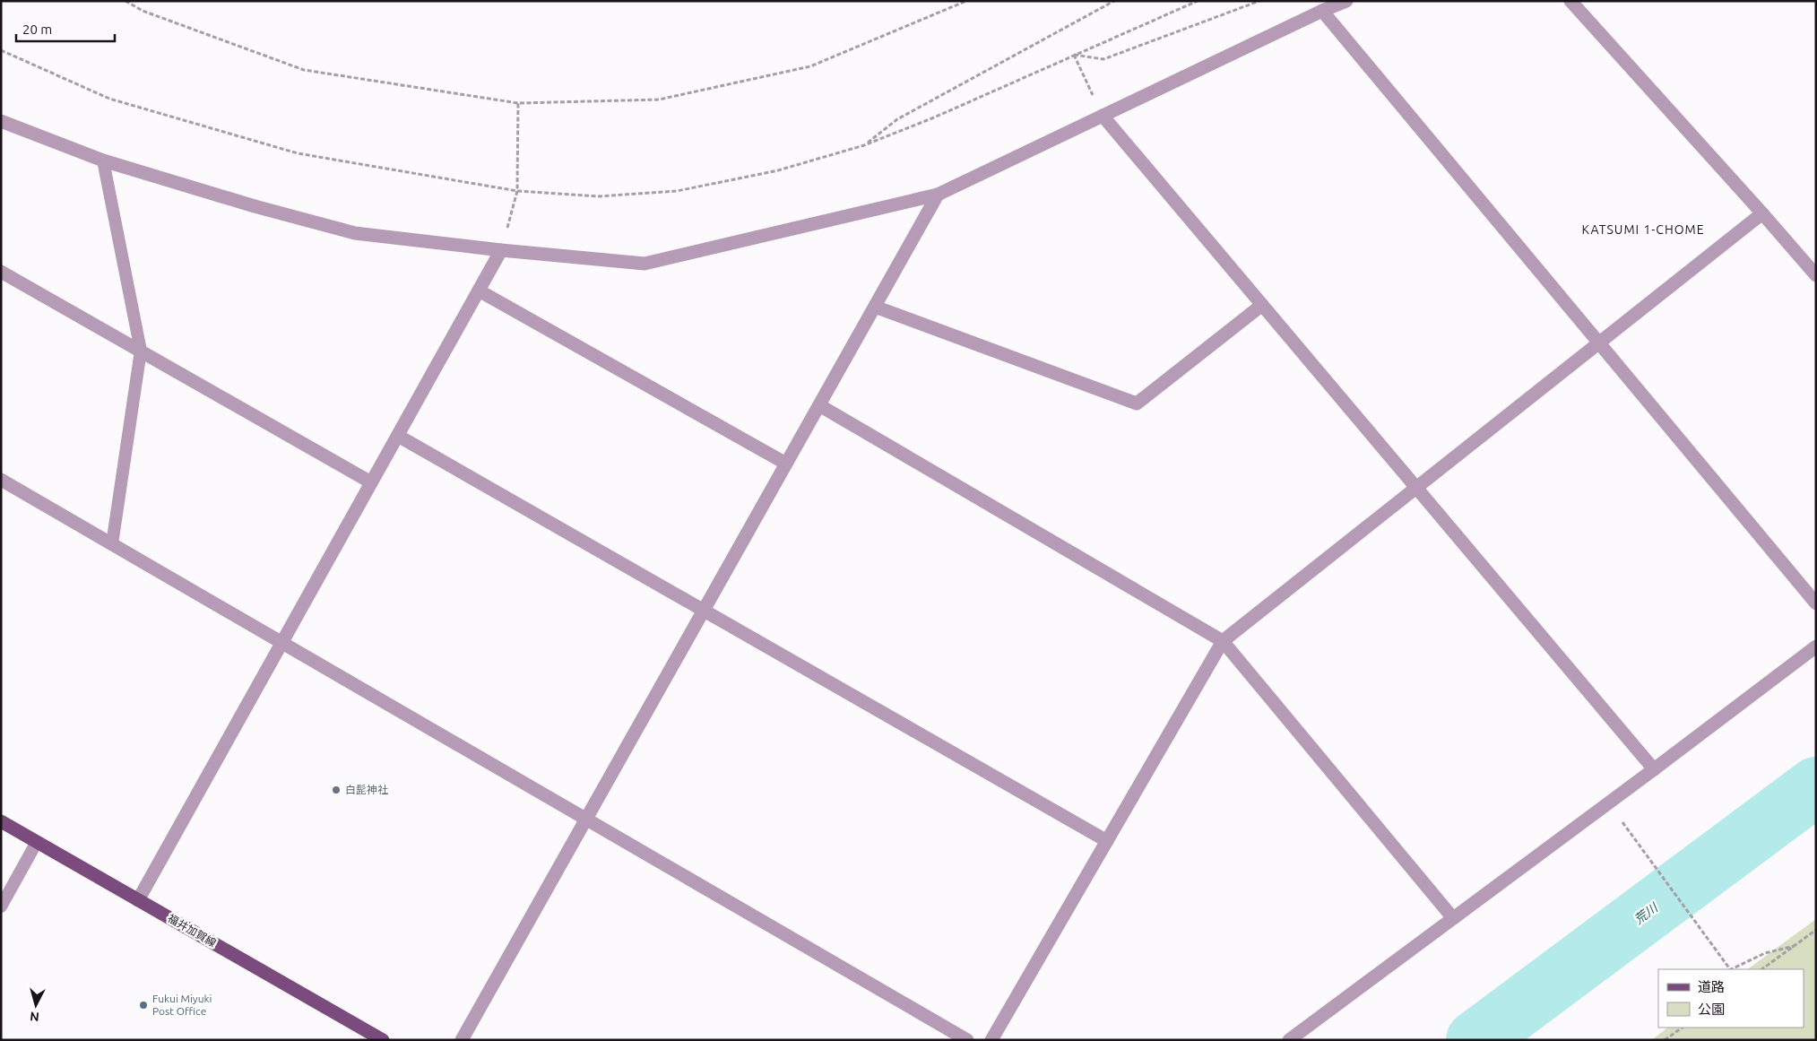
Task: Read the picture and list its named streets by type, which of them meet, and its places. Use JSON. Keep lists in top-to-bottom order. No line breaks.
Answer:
{"streets":{"main road":["福井加賀線"]},"districts":["KATSUMI 1-CHOME"],"water":["荒川"],"places":["白髭神社","Fukui Miyuki Post Office"],"legend":["道路","公園"],"scale_bar":"20 m","north":"bottom"}
